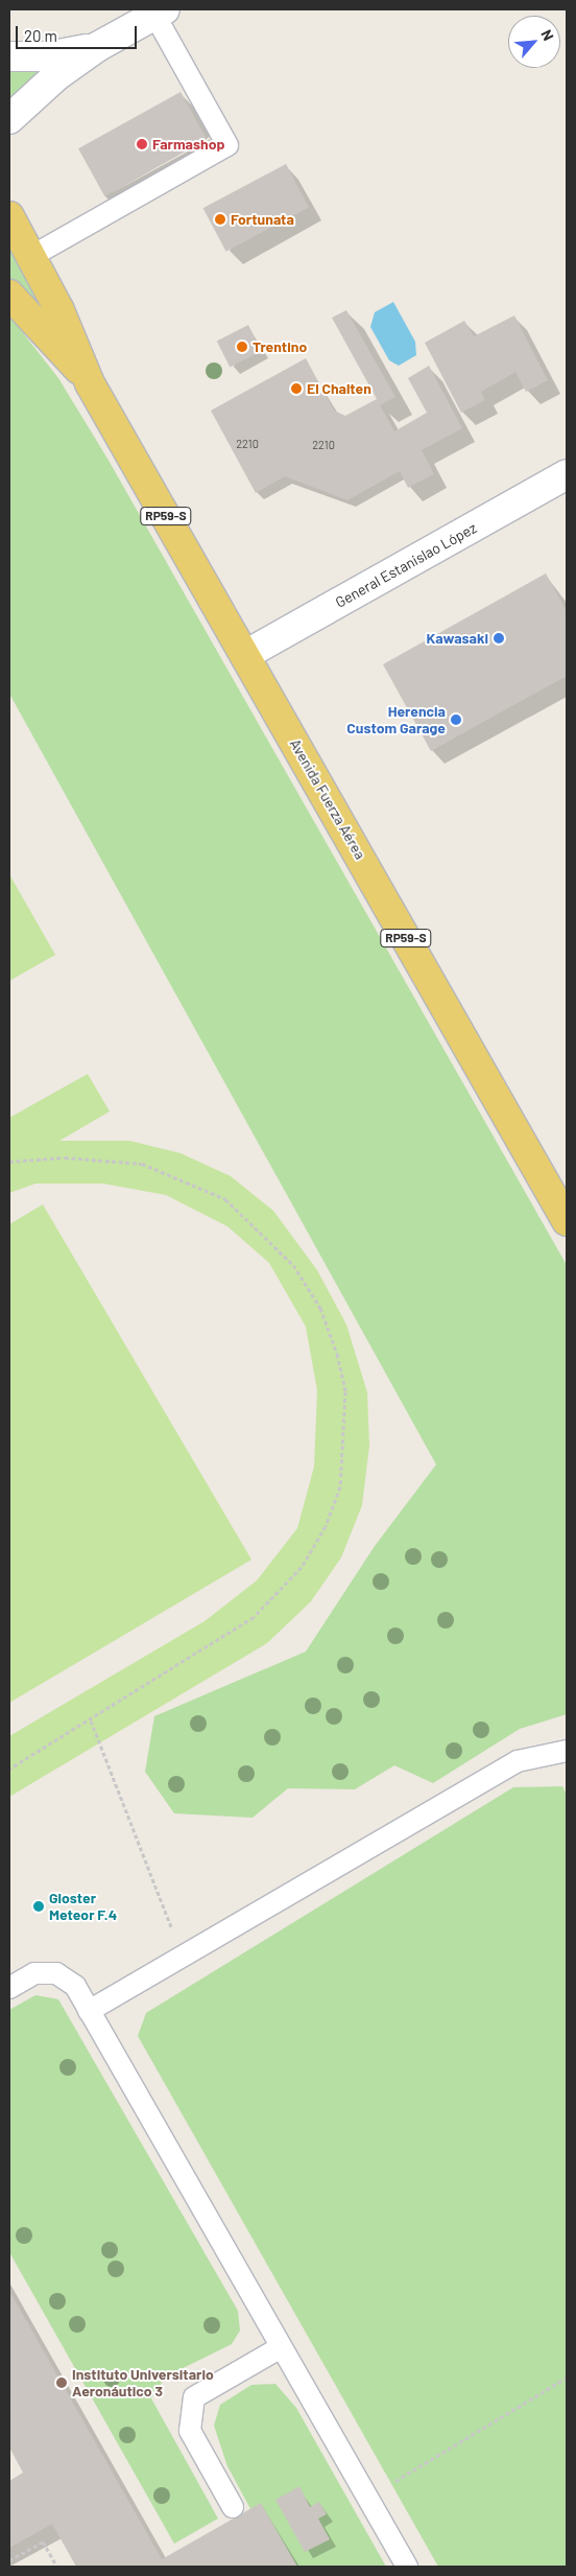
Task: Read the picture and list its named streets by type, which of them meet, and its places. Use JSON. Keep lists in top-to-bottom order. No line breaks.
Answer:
{"streets":{"main road":["RP59-S","Avenida Fuerza Aérea"],"street":["General Estanislao López"]},"crossings":[["General Estanislao López","Avenida Fuerza Aérea"]],"places":["Farmashop","Fortunata","Trentino","El Chalten","Kawasaki","Herencia Custom Garage","Gloster Meteor F.4","Instituto Universitario Aeronáutico 3"],"house_numbers":["2210","2210"],"scale_bar":"20 m","north":"top right"}
